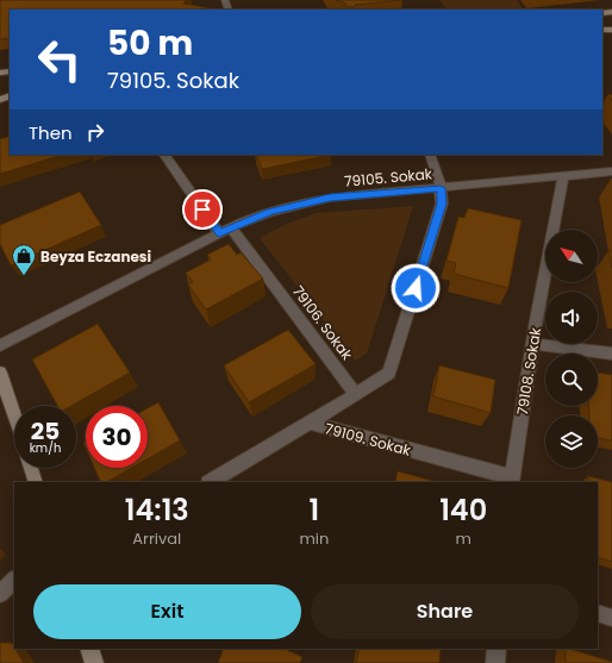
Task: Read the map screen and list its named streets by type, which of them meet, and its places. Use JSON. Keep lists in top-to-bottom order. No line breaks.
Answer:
{"streets":{"street":["79105. Sokak","79106. Sokak","79108. Sokak","79109. Sokak"]},"crossings":[["79105. Sokak","79106. Sokak"],["79105. Sokak","79108. Sokak"],["79108. Sokak","79109. Sokak"]],"places":{"shop":["Beyza Eczanesi"]},"north":"top left","page":{"turn":["50 m","79105. Sokak"],"then":"Then","speed":"25 km/h","limit":"30","eta":["14:13","Arrival","1","min","140","m"],"buttons":["Exit","Share"]}}
